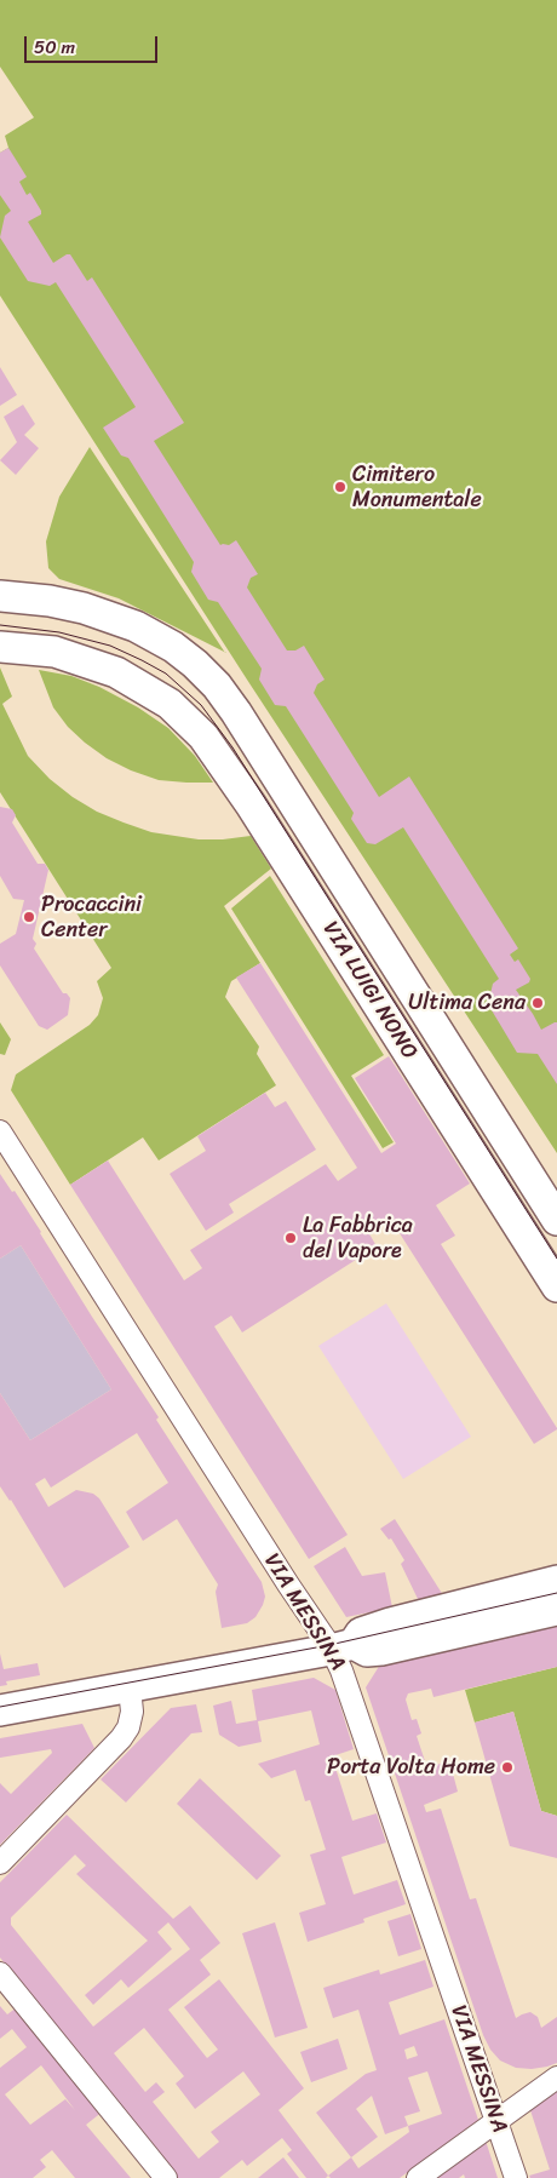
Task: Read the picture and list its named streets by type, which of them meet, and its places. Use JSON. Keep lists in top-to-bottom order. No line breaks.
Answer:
{"streets":{"main road":["VIA LUIGI NONO"],"street":["VIA MESSINA"]},"places":["Cimitero Monumentale","Procaccini Center","Ultima Cena","La Fabbrica del Vapore","Porta Volta Home"],"scale_bar":"50 m"}
